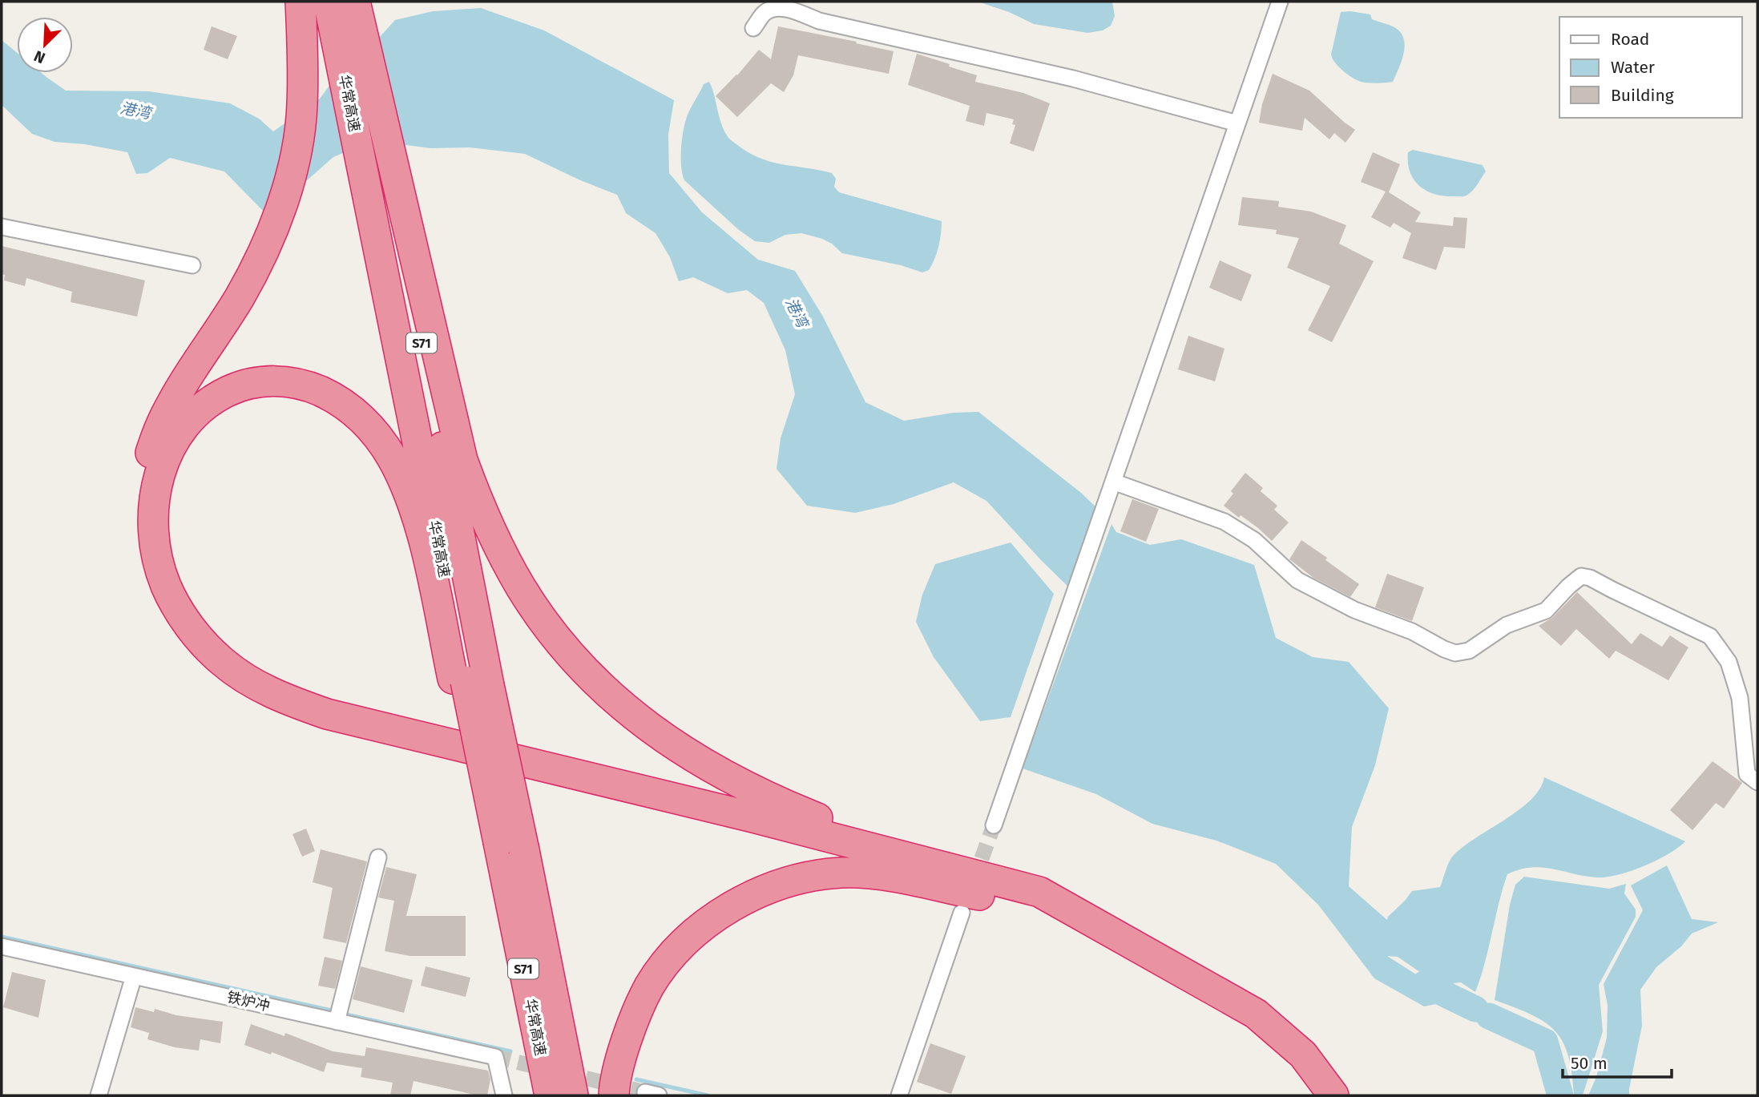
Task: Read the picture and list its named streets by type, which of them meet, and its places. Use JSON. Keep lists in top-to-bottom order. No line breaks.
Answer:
{"streets":{"highway":["华常高速","S71"],"street":["铁炉冲"]},"water":["港湾"],"legend":["Road","Water","Building"],"scale_bar":"50 m","north":"bottom left"}
